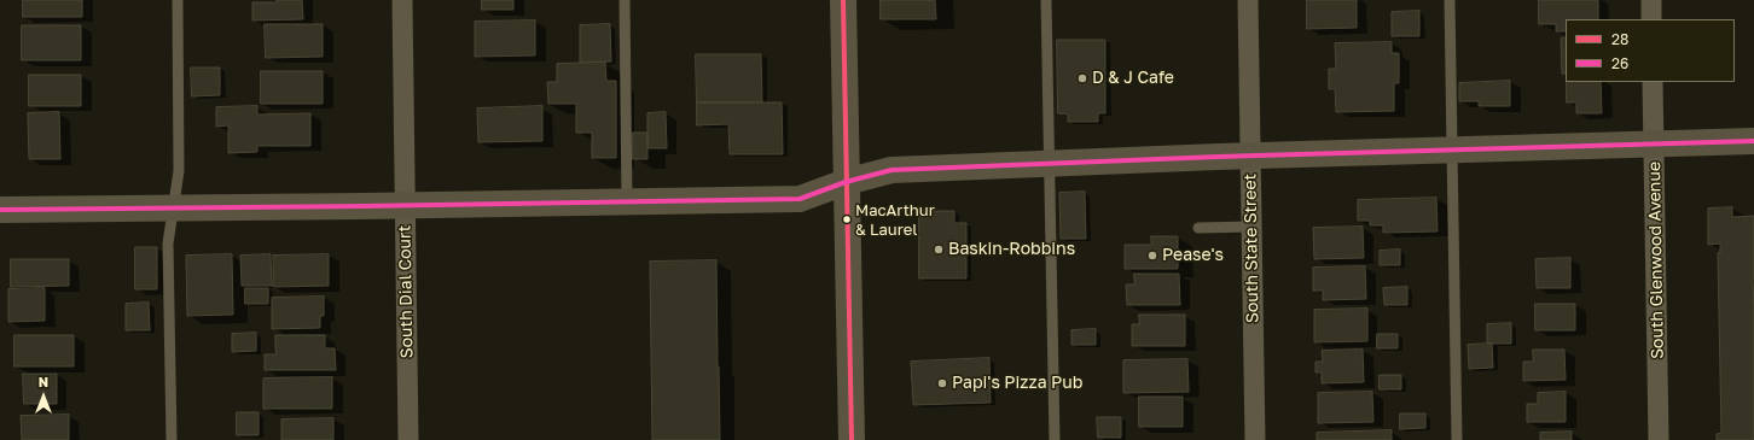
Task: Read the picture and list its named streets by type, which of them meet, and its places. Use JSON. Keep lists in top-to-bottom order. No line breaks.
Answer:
{"streets":{"street":["South State Street","South Glenwood Avenue","South Dial Court"]},"places":["D & J Cafe","MacArthur & Laurel","Baskin-Robbins","Pease's","Papi's Pizza Pub"],"lines":["transit line 28","transit line 26"],"legend":["28","26"],"north":"top"}
